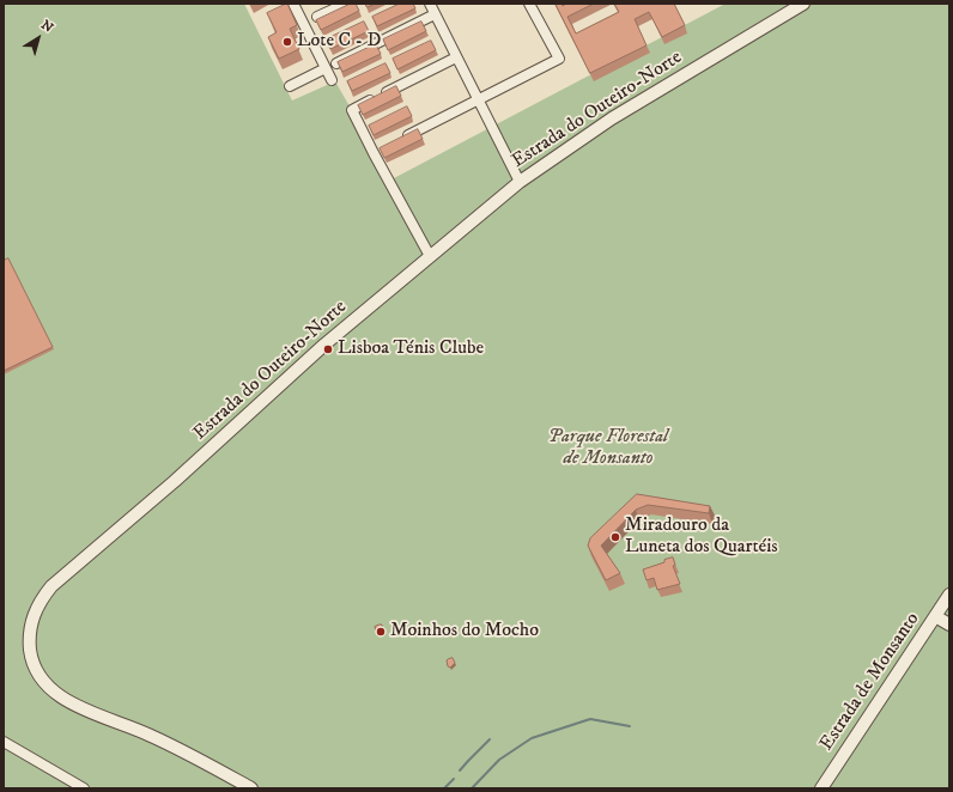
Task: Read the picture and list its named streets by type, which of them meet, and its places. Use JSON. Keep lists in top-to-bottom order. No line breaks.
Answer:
{"streets":{"street":["Estrada do Outeiro-Norte","Estrada de Monsanto"]},"parks":["Parque Florestal de Monsanto"],"places":["Lote C - D","Lisboa Ténis Clube","Miradouro da Luneta dos Quartéis","Moinhos do Mocho"],"north":"top right"}
